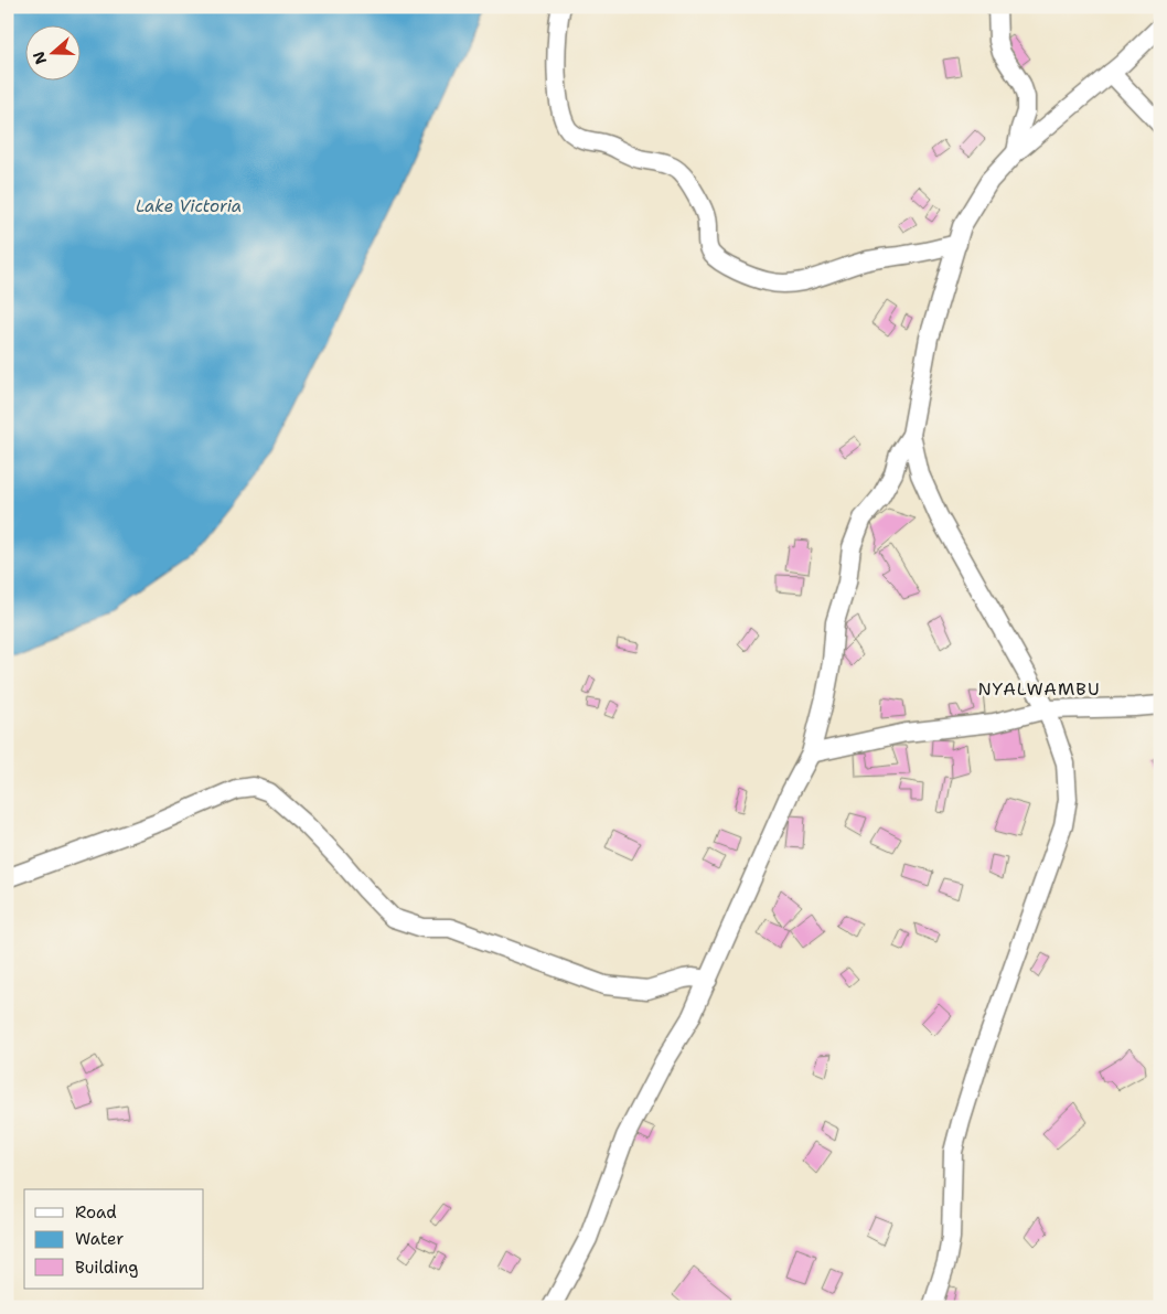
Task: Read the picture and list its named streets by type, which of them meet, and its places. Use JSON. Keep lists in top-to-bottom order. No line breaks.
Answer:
{"districts":["NYALWAMBU"],"water":["Lake Victoria"],"legend":["Road","Water","Building"],"north":"left"}
